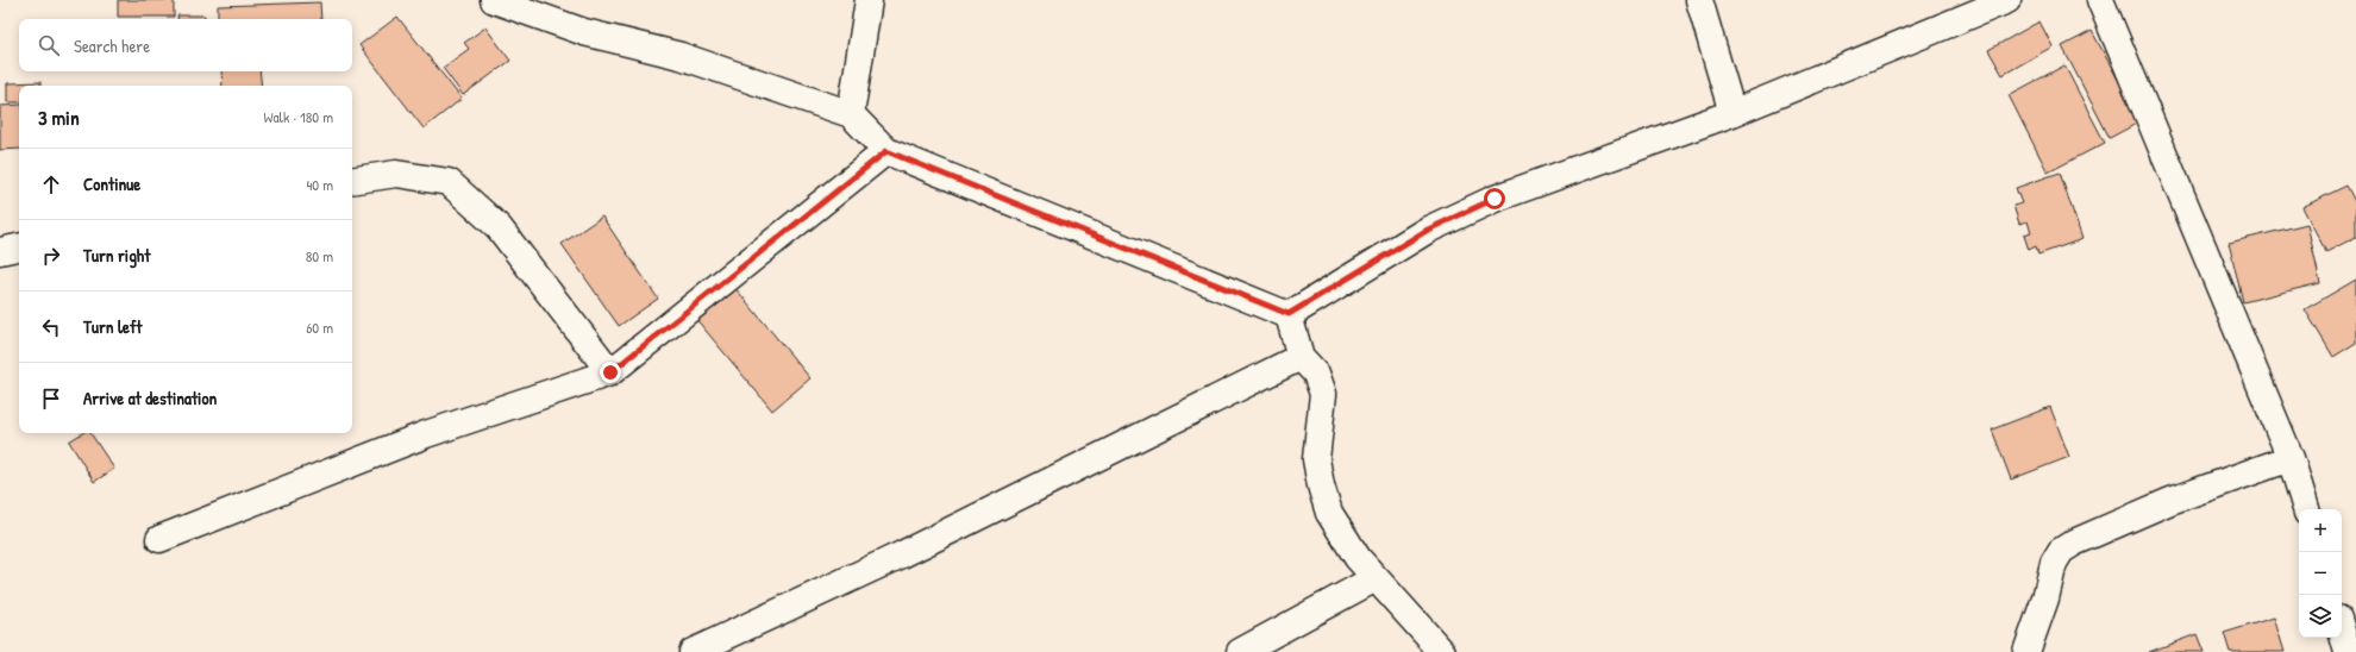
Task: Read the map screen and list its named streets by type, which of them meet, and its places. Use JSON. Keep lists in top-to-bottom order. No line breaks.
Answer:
{"page":{"search":"Search here","heading":["3 min","Walk · 180 m"],"list":[["Continue","40 m"],["Turn right","80 m"],["Turn left","60 m"],"Arrive at destination"],"map_buttons":["+","−"]}}
